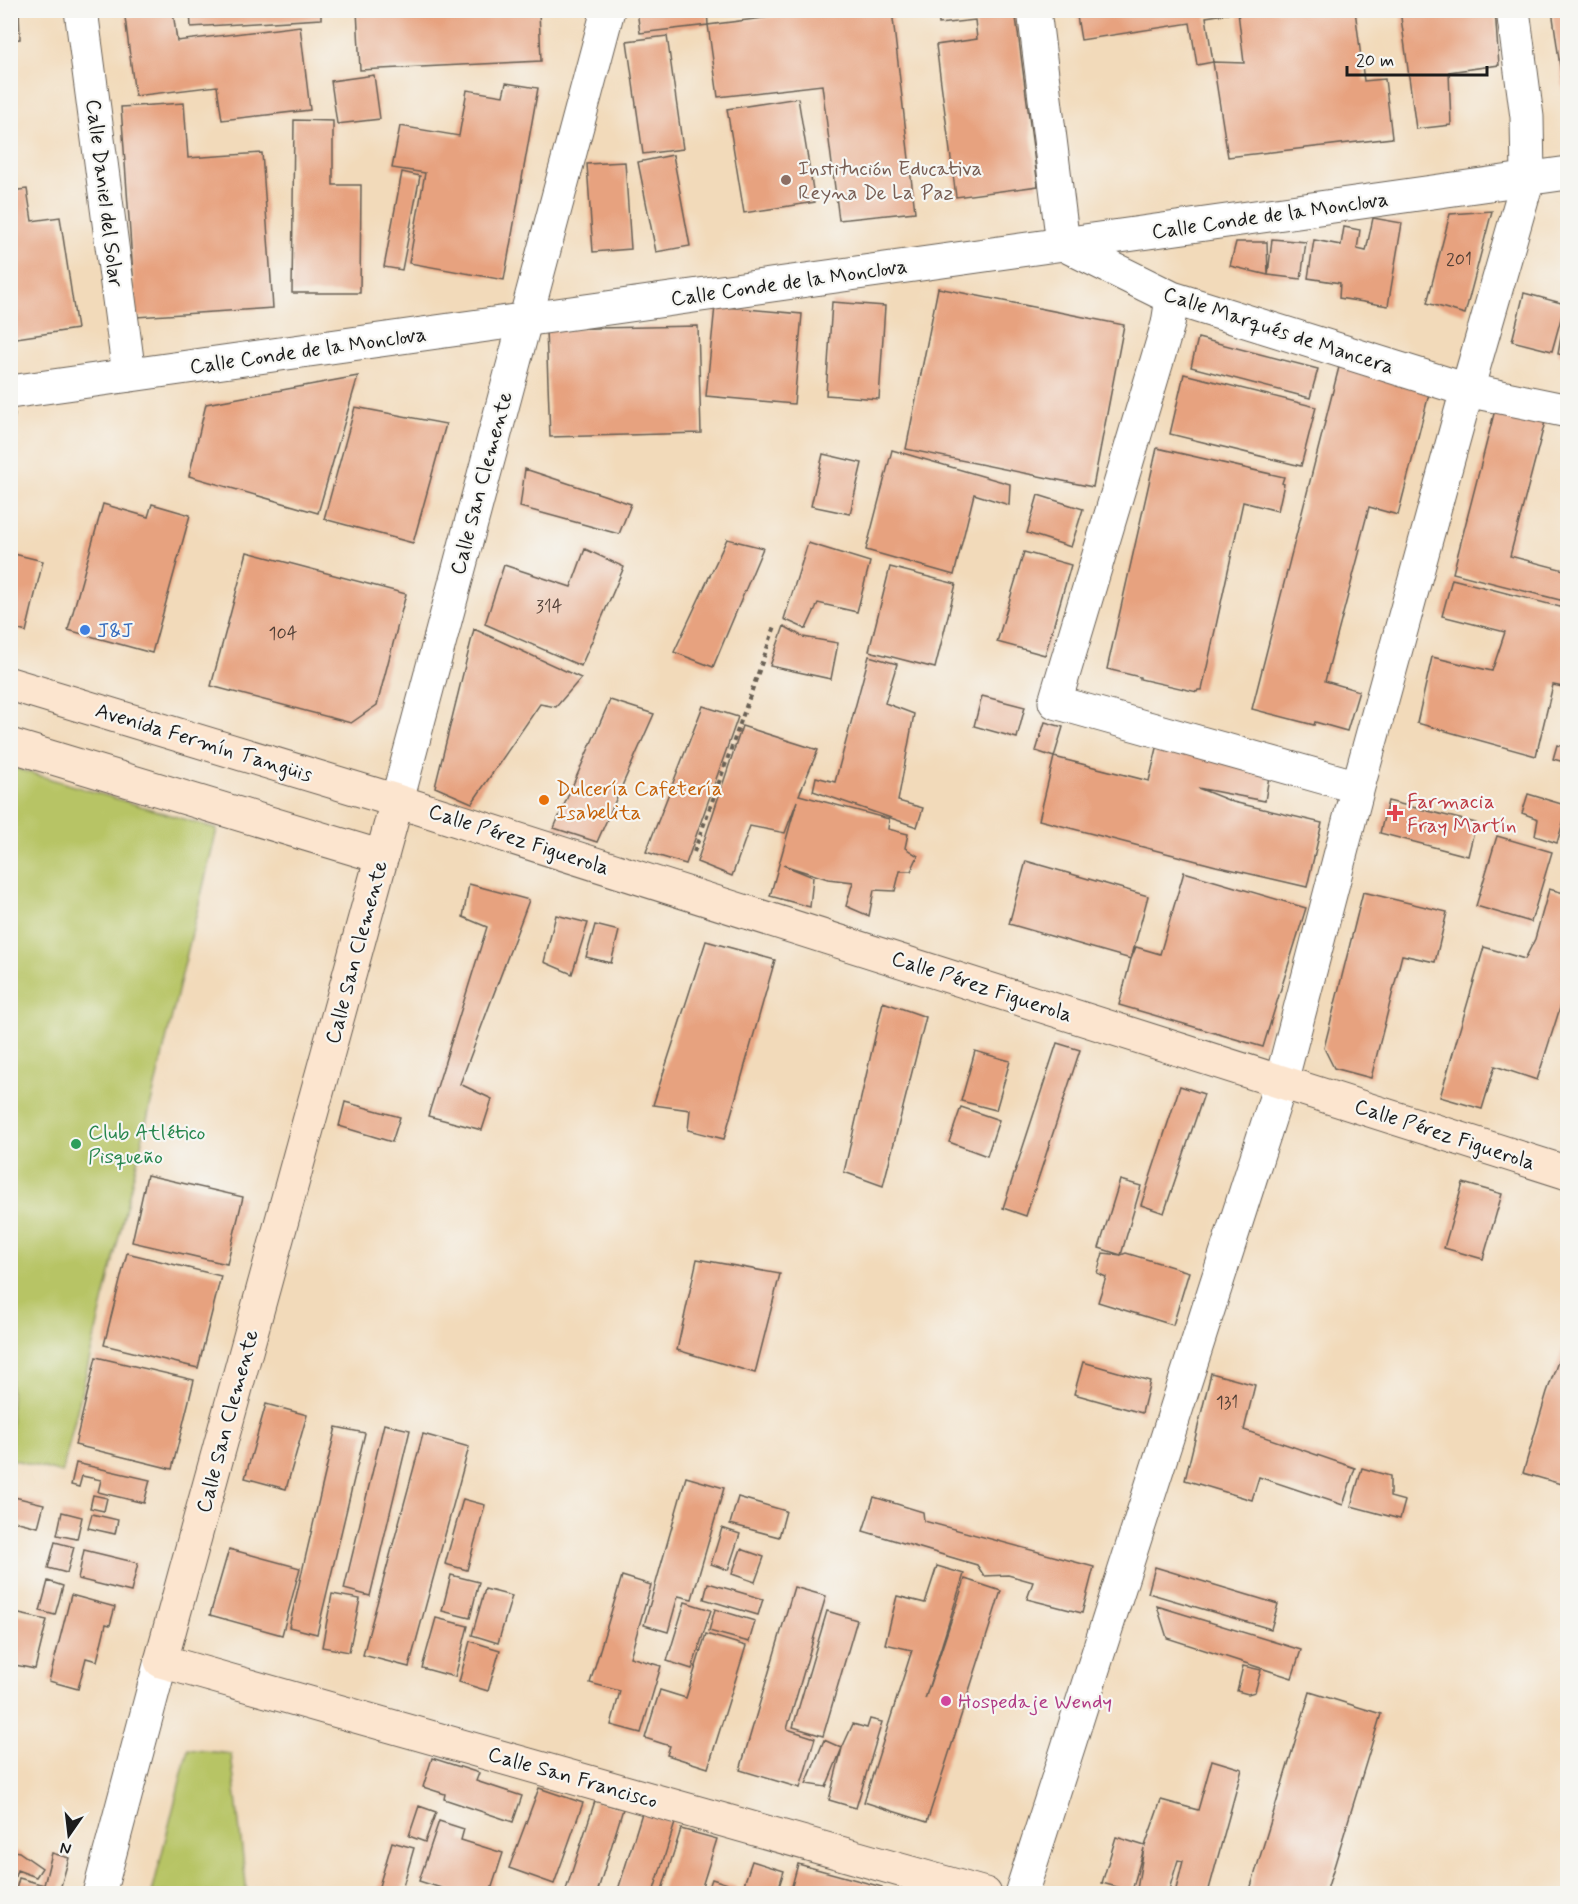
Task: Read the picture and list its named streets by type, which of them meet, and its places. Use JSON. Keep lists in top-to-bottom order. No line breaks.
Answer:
{"streets":{"main road":["Calle San Clemente","Avenida Fermín Tangüis","Calle Pérez Figuerola","Calle San Francisco"],"street":["Calle Daniel del Solar","Calle Conde de la Monclova","Calle Marqués de Mancera"]},"crossings":[["Calle Daniel del Solar","Calle Conde de la Monclova"],["Calle Conde de la Monclova","Calle Marqués de Mancera"],["Calle Conde de la Monclova","Calle San Clemente"],["Calle San Clemente","Avenida Fermín Tangüis"],["Calle San Clemente","Calle Pérez Figuerola"],["Calle San Clemente","Calle San Francisco"],["Avenida Fermín Tangüis","Calle Pérez Figuerola"]],"places":{"other":["Institución Educativa Reyna De La Paz","J&J","Dulcería Cafetería Isabelita","Club Atlético Pisqueño","Hospedaje Wendy"],"health":["Farmacia Fray Martín"]},"house_numbers":["201","314","104","131"],"scale_bar":"20 m","north":"bottom"}
